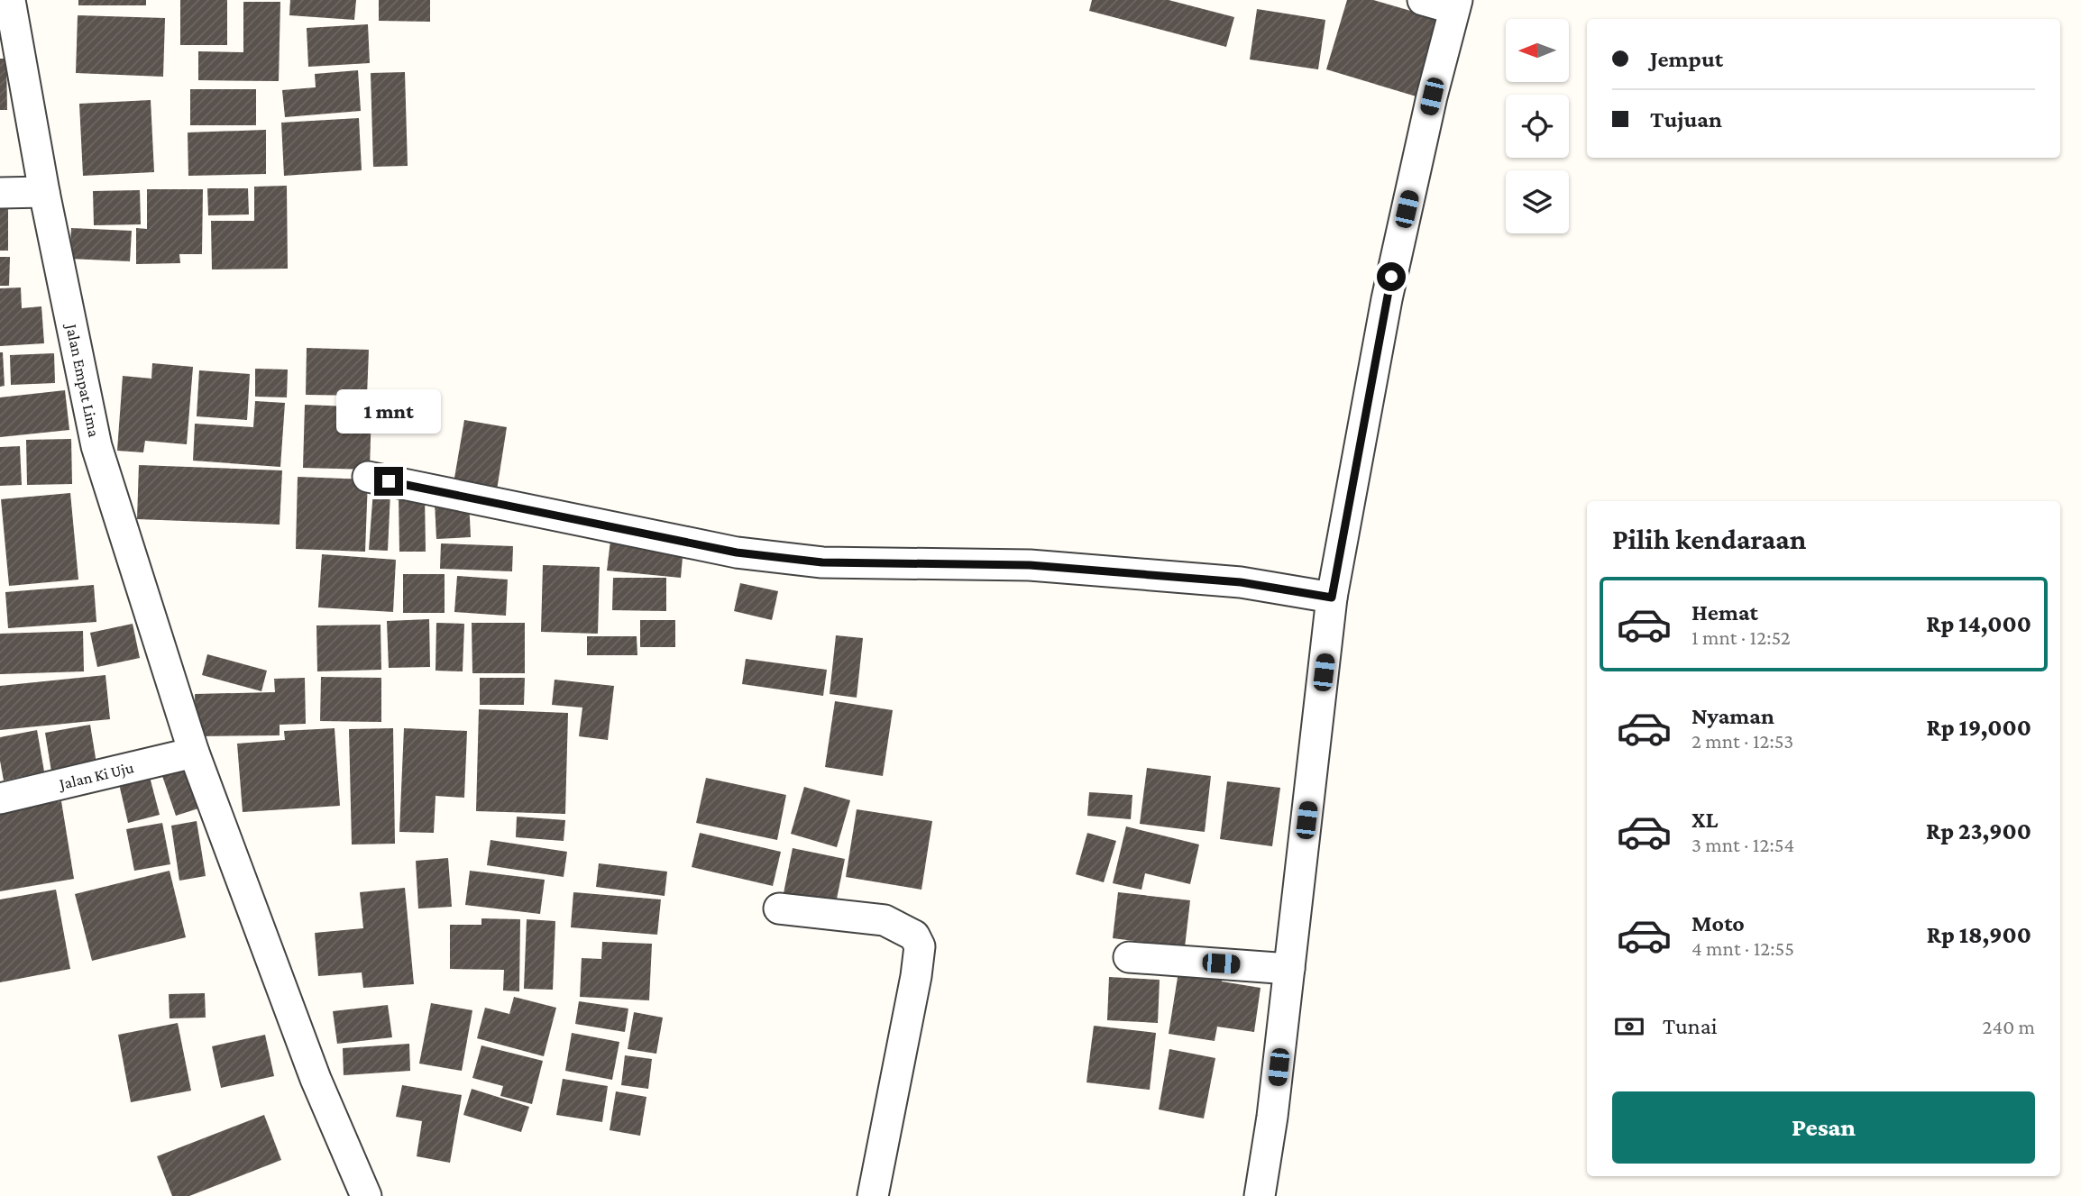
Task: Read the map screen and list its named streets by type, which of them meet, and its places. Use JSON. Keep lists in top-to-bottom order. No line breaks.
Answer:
{"streets":{"street":["Jalan Empat Lima","Jalan Ki Uju"]},"crossings":[["Jalan Empat Lima","Jalan Ki Uju"]],"north":"left","page":{"banner":["Jemput","Tujuan"],"bubble":"1 mnt","heading":"Pilih kendaraan","list":[{"name":"Hemat","note":"1 mnt · 12:52","value":"Rp 14,000"},{"name":"Nyaman","note":"2 mnt · 12:53","value":"Rp 19,000"},{"name":"XL","note":"3 mnt · 12:54","value":"Rp 23,900"},{"name":"Moto","note":"4 mnt · 12:55","value":"Rp 18,900"}],"pay":["Tunai","240 m"],"buttons":"Pesan"}}
